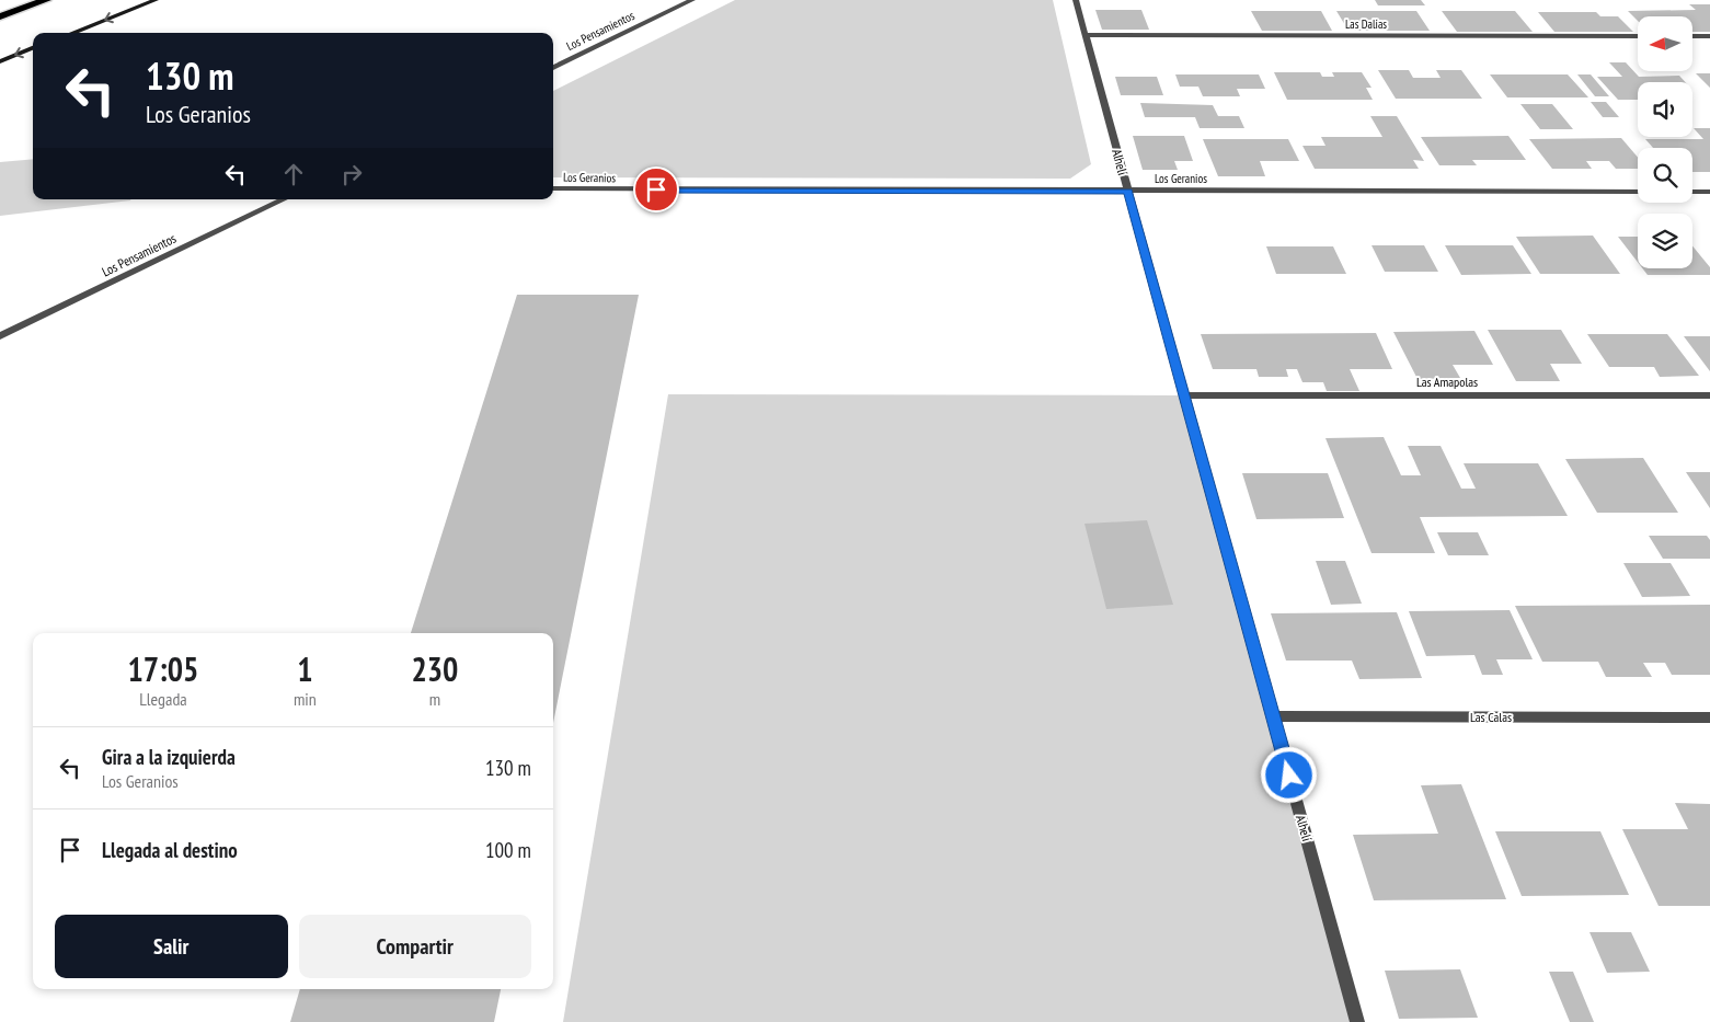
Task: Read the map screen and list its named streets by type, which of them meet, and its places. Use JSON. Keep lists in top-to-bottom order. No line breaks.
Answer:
{"streets":{"street":["Las Dalias","Los Pensamientos","Alhelí","Los Geranios","Las Amapolas","Las Calas"]},"crossings":[["Las Dalias","Alhelí"],["Alhelí","Los Geranios"],["Alhelí","Las Amapolas"],["Alhelí","Las Calas"]],"north":"left","page":{"turn":["130 m","Los Geranios"],"eta":["17:05","Llegada","1","min","230","m"],"list":[{"name":"Gira a la izquierda","note":"Los Geranios","value":"130 m"},{"name":"Llegada al destino","value":"100 m"}],"buttons":["Salir","Compartir"]}}
